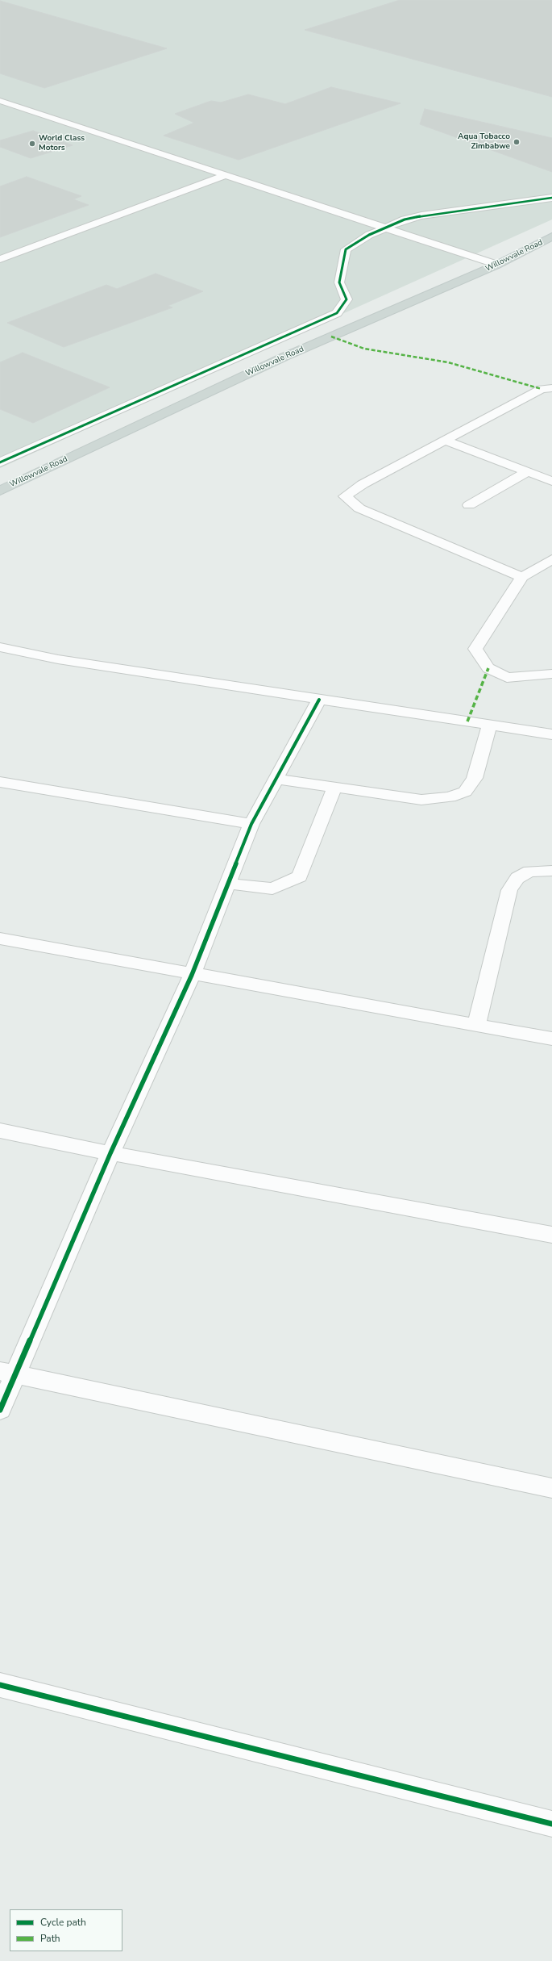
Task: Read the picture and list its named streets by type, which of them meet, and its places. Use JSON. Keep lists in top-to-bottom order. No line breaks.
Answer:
{"streets":{"main road":["Willowvale Road"]},"places":["Aqua Tobacco Zimbabwe","World Class Motors"],"legend":["Cycle path","Path"]}
